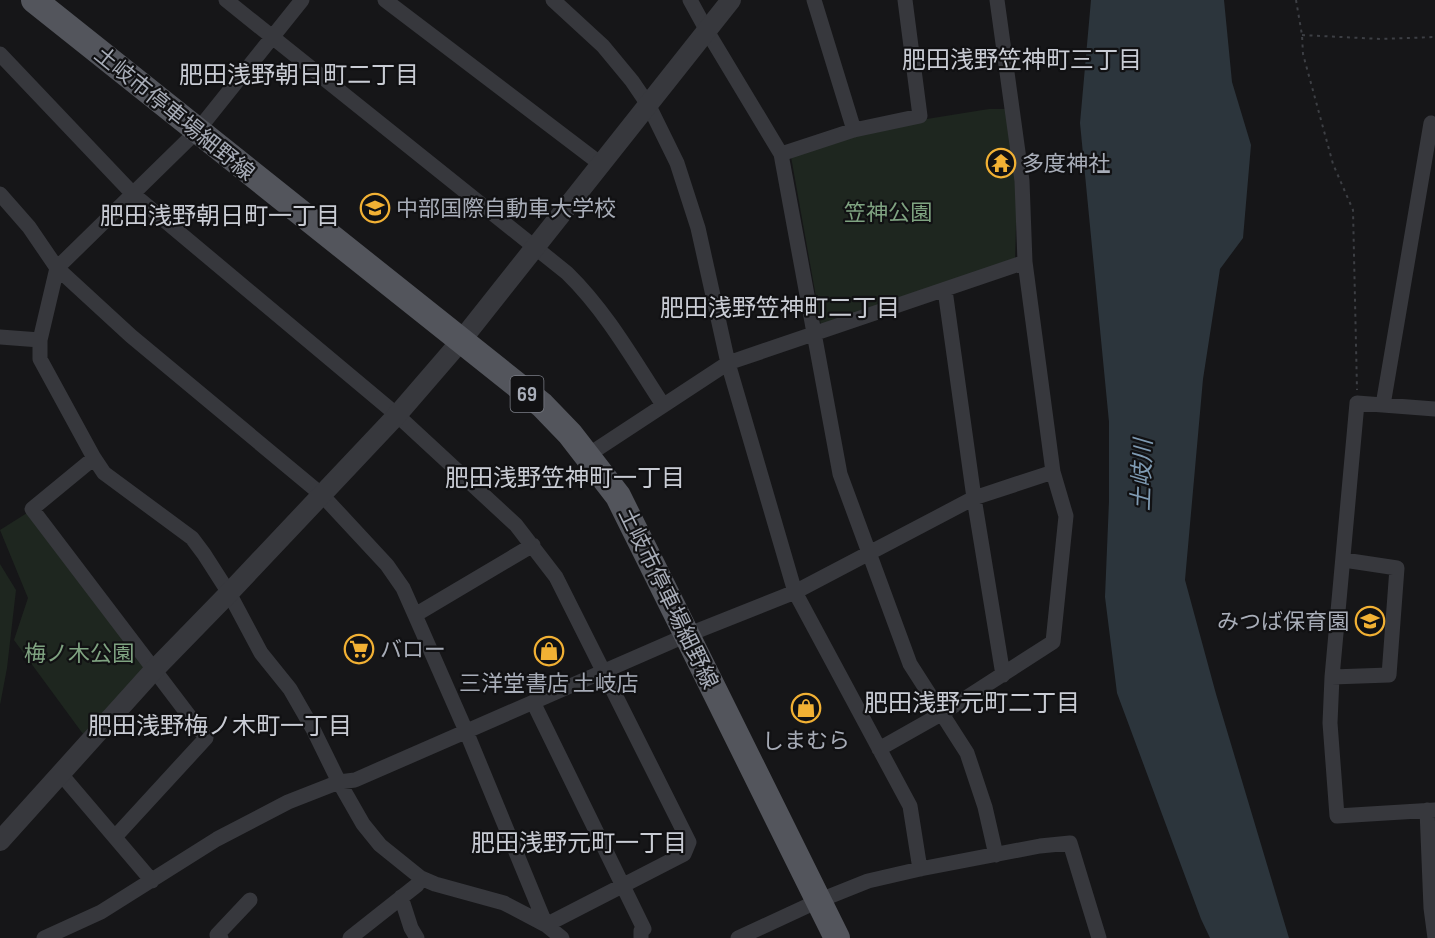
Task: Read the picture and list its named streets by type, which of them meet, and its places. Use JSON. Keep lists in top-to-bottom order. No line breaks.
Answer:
{"streets":{"main road":["土岐市停車場細野線","69"]},"districts":["肥田浅野笠神町三丁目","肥田浅野朝日町二丁目","肥田浅野朝日町一丁目","肥田浅野笠神町二丁目","肥田浅野笠神町一丁目","肥田浅野元町二丁目","肥田浅野梅ノ木町一丁目","肥田浅野元町一丁目"],"water":["土岐川"],"parks":["笠神公園","梅ノ木公園"],"places":{"temple":["多度神社"],"school or university":["中部国際自動車大学校","みつば保育園"],"supermarket":["バロー"],"shop":["三洋堂書店 土岐店","しまむら"]}}
